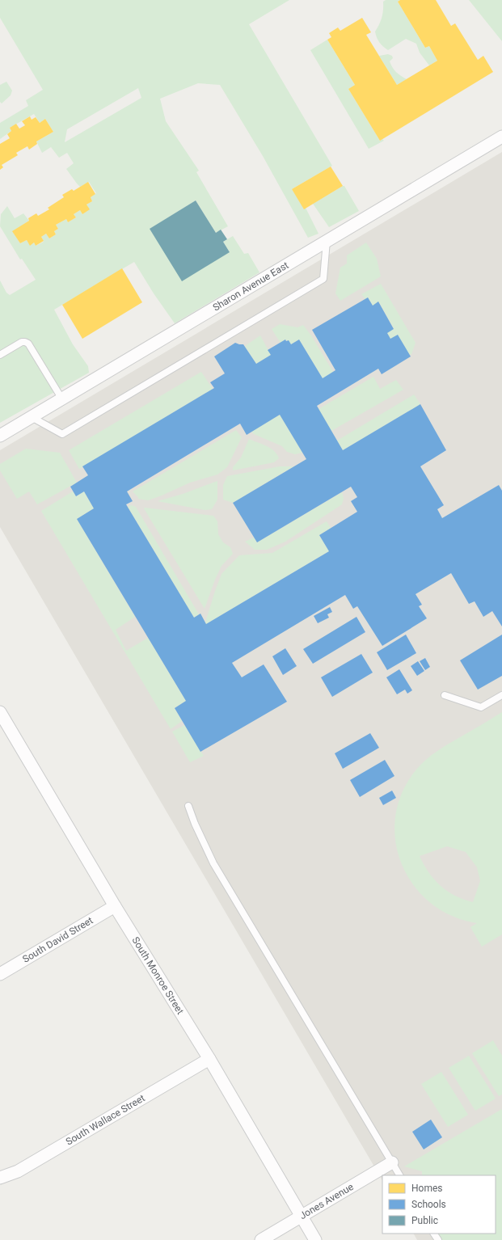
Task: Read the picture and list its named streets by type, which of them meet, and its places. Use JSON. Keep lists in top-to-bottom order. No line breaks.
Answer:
{"streets":{"street":["Sharon Avenue East","South David Street","South Monroe Street","South Wallace Street","Jones Avenue"]},"crossings":[["South David Street","South Monroe Street"],["South Monroe Street","South Wallace Street"],["South Monroe Street","Jones Avenue"]],"legend":["Homes","Schools","Public"]}
